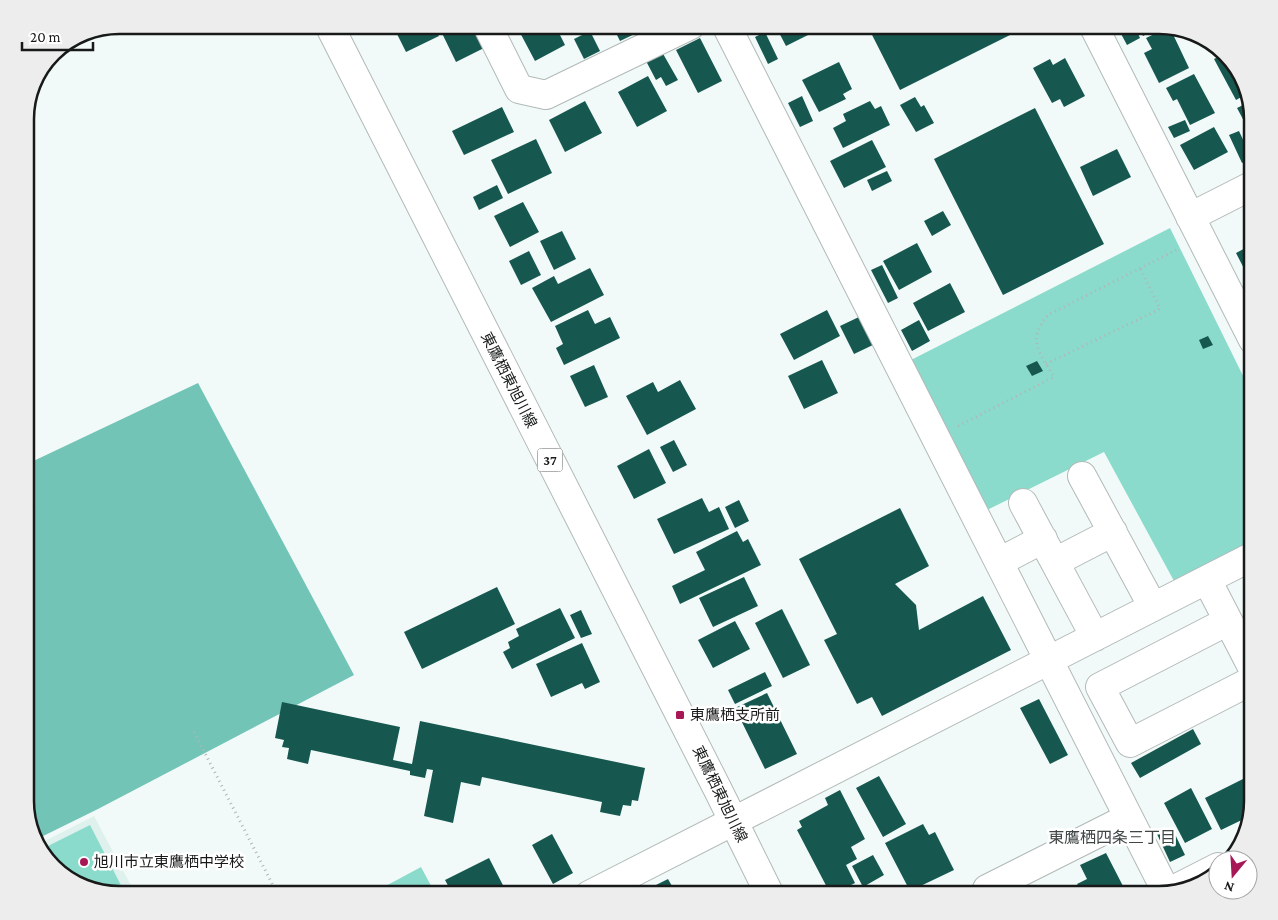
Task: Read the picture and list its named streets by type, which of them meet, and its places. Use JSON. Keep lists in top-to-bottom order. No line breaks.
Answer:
{"streets":{"street":["東鷹栖東旭川線","37"]},"districts":["東鷹栖四条三丁目"],"places":{"transit":["東鷹栖支所前"],"other":["旭川市立東鷹栖中学校"]},"scale_bar":"20 m","north":"bottom"}
